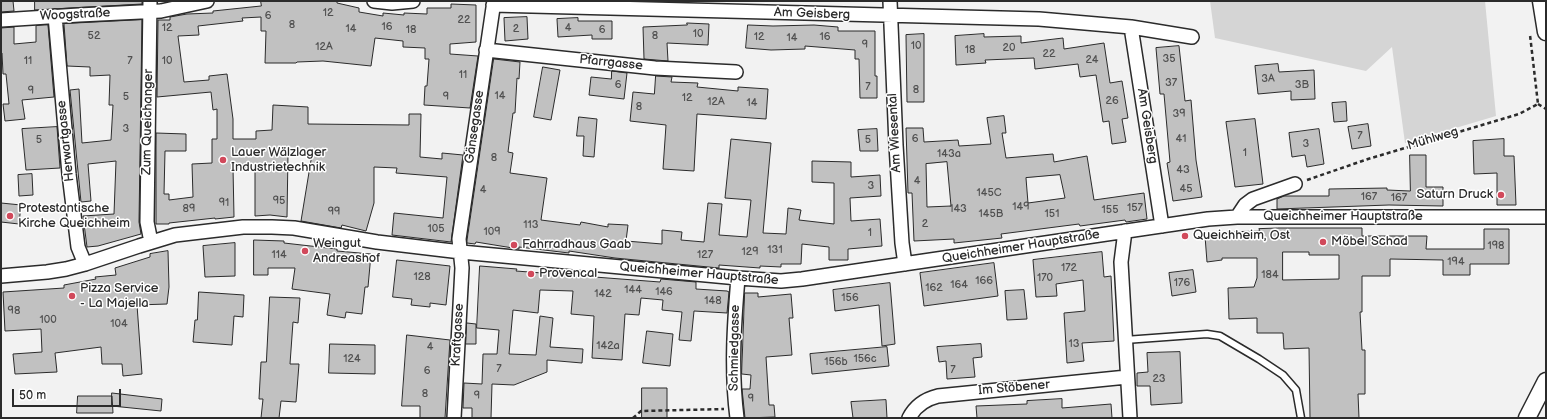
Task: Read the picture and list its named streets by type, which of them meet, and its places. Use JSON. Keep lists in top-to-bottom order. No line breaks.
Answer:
{"streets":{"street":["Am Geisberg","Woogstraße","Pfarrgasse","Zum Queichanger","Gänsegasse","Am Wiesental","Herwartgasse","Queichheimer Hauptstraße","Kraftgasse","Schmiedgasse","Im Stöbener"],"path":["Mühlweg"]},"crossings":[["Am Geisberg","Gänsegasse"],["Am Geisberg","Am Wiesental"],["Am Geisberg","Queichheimer Hauptstraße"],["Woogstraße","Zum Queichanger"],["Woogstraße","Herwartgasse"],["Pfarrgasse","Gänsegasse"],["Zum Queichanger","Queichheimer Hauptstraße"],["Gänsegasse","Queichheimer Hauptstraße"],["Gänsegasse","Kraftgasse"],["Am Wiesental","Queichheimer Hauptstraße"],["Herwartgasse","Queichheimer Hauptstraße"],["Queichheimer Hauptstraße","Kraftgasse"],["Queichheimer Hauptstraße","Schmiedgasse"]],"places":["Lauer Wälzlager Industrietechnik","Saturn Druck","Protestantische Kirche Queichheim","Queichheim, Ost","Möbel Schad","Fahrradhaus Gaab","Weingut Andreashof","Provencal","Pizza Service - La Majella"],"house_numbers":["12","6","22","8","16","12","4","14","2","18","6","10","52","8","12","16","14","9","10","12A","20","18","22","35","24","11","7","10","11","3A","37","6","3B","7","8","9","14","5","9","12","26","12A","14","8","39","3","7","6","41","5","5","3","1","143a","8","43","4","3","45","4","145C","167","167","95","91","149","157","89","143","155","99","145B","151","2","113","105","109","1","198","131","129","114","127","194","172","184","128","170","166","176","164","162","144","146","142","156","148","98","100","104","13","142a","4","124","156c","156b","7","7","6","23","8","9","9"],"scale_bar":"50 m"}
